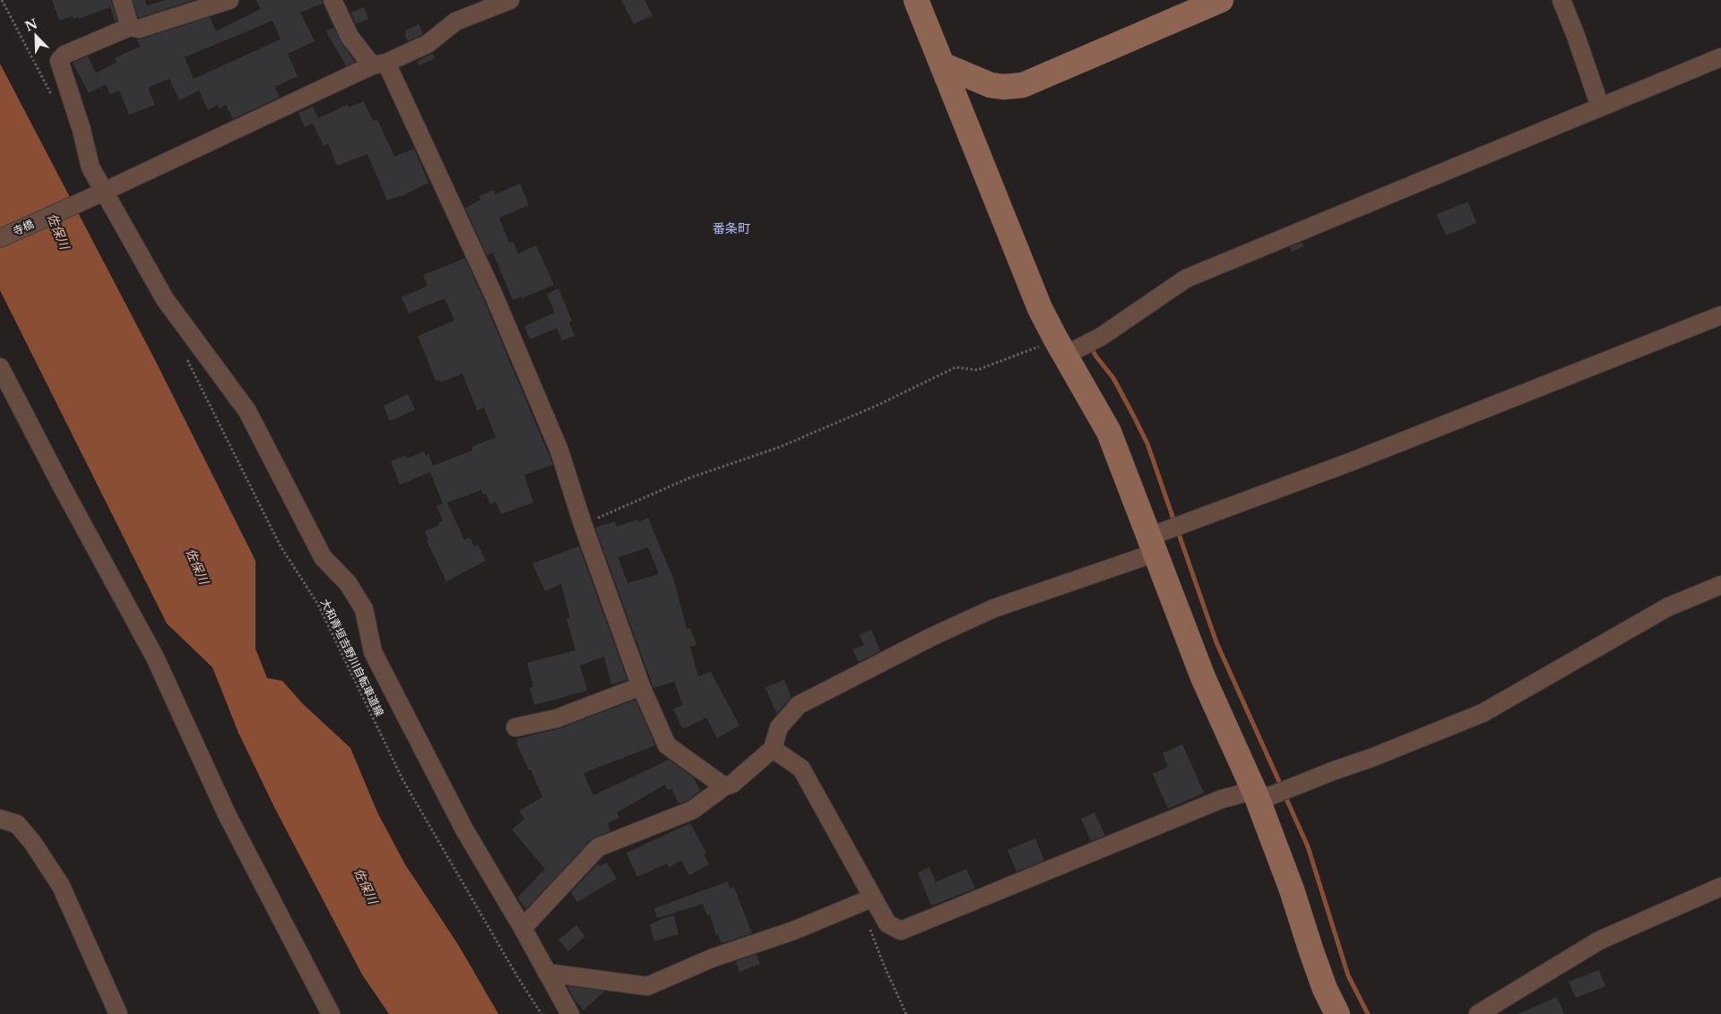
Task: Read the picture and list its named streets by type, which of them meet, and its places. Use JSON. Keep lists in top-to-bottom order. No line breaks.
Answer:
{"streets":{"street":["寺橋"],"path":["大和青垣吉野川自転車道線"]},"districts":["番条町"],"water":["佐保川"],"north":"top left"}
